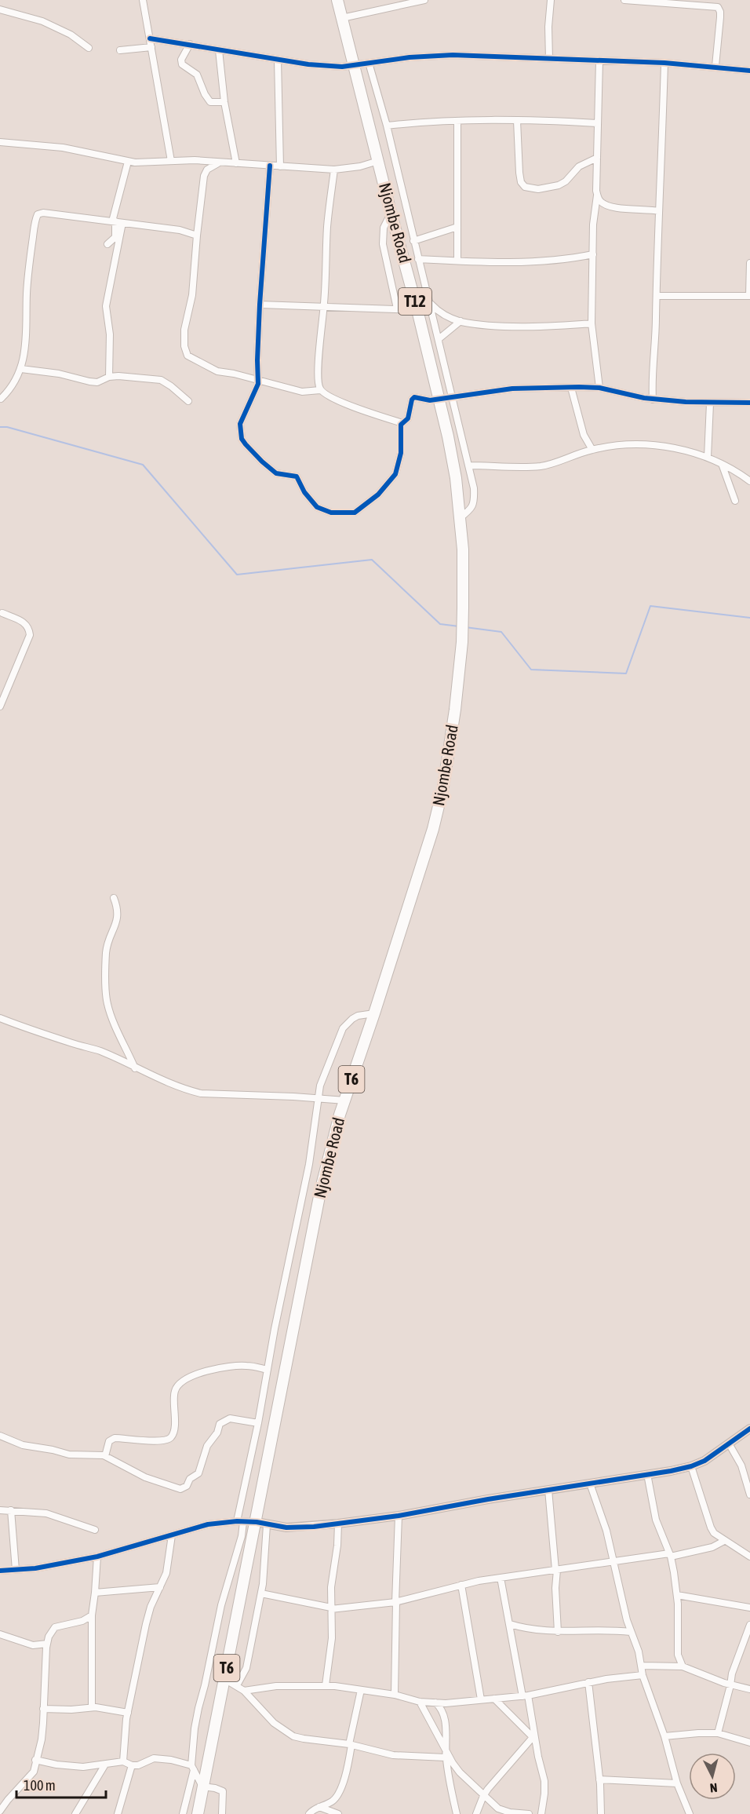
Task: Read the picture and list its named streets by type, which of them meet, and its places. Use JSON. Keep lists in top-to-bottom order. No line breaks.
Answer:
{"streets":{"highway":["Njombe Road","T12","T6"]},"crossings":[["Njombe Road","T6"]],"scale_bar":"100 m","north":"bottom"}
